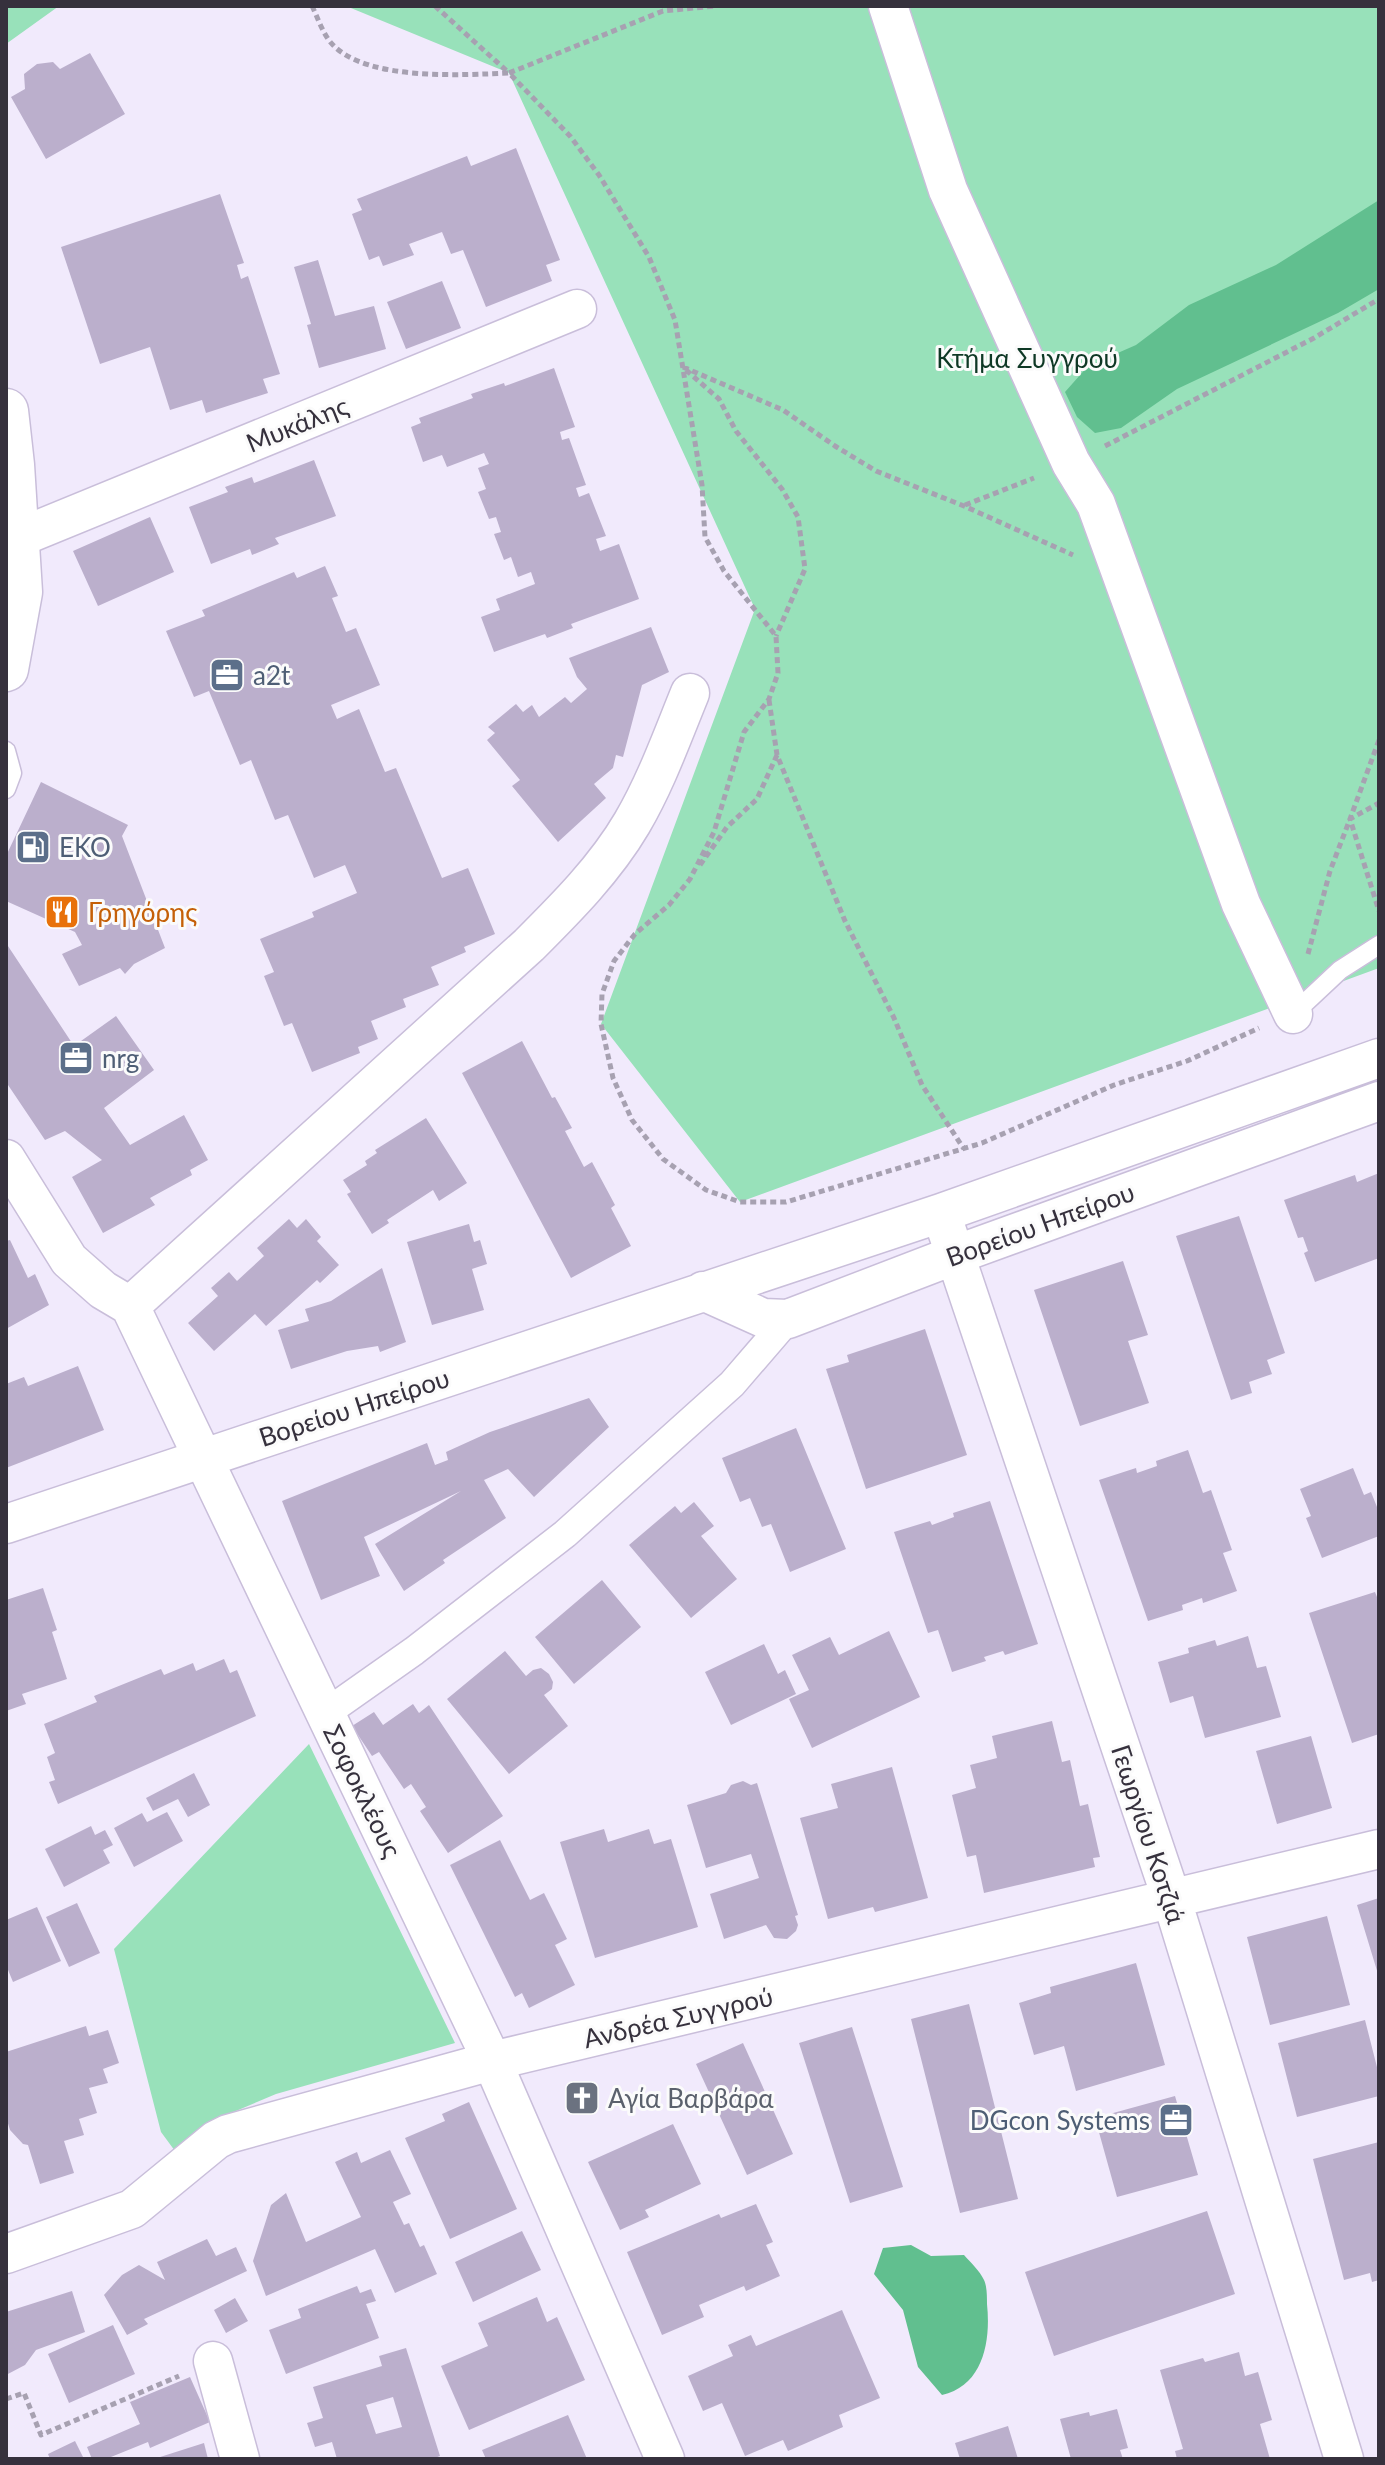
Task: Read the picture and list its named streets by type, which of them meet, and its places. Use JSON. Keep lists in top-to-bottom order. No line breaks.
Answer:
{"streets":{"street":["Μυκάλης","Βορείου Ηπείρου","Σοφοκλέους","Γεωργίου Κοτζιά","Ανδρέα Συγγρού"]},"crossings":[["Βορείου Ηπείρου","Σοφοκλέους"],["Βορείου Ηπείρου","Γεωργίου Κοτζιά"],["Σοφοκλέους","Ανδρέα Συγγρού"],["Γεωργίου Κοτζιά","Ανδρέα Συγγρού"]],"parks":["Κτήμα Συγγρού"],"places":{"office":["a2t","nrg","DGcon Systems"],"fuel station":["EKO"],"restaurant":["Γρηγόρης"],"church":["Αγία Βαρβάρα"]}}
